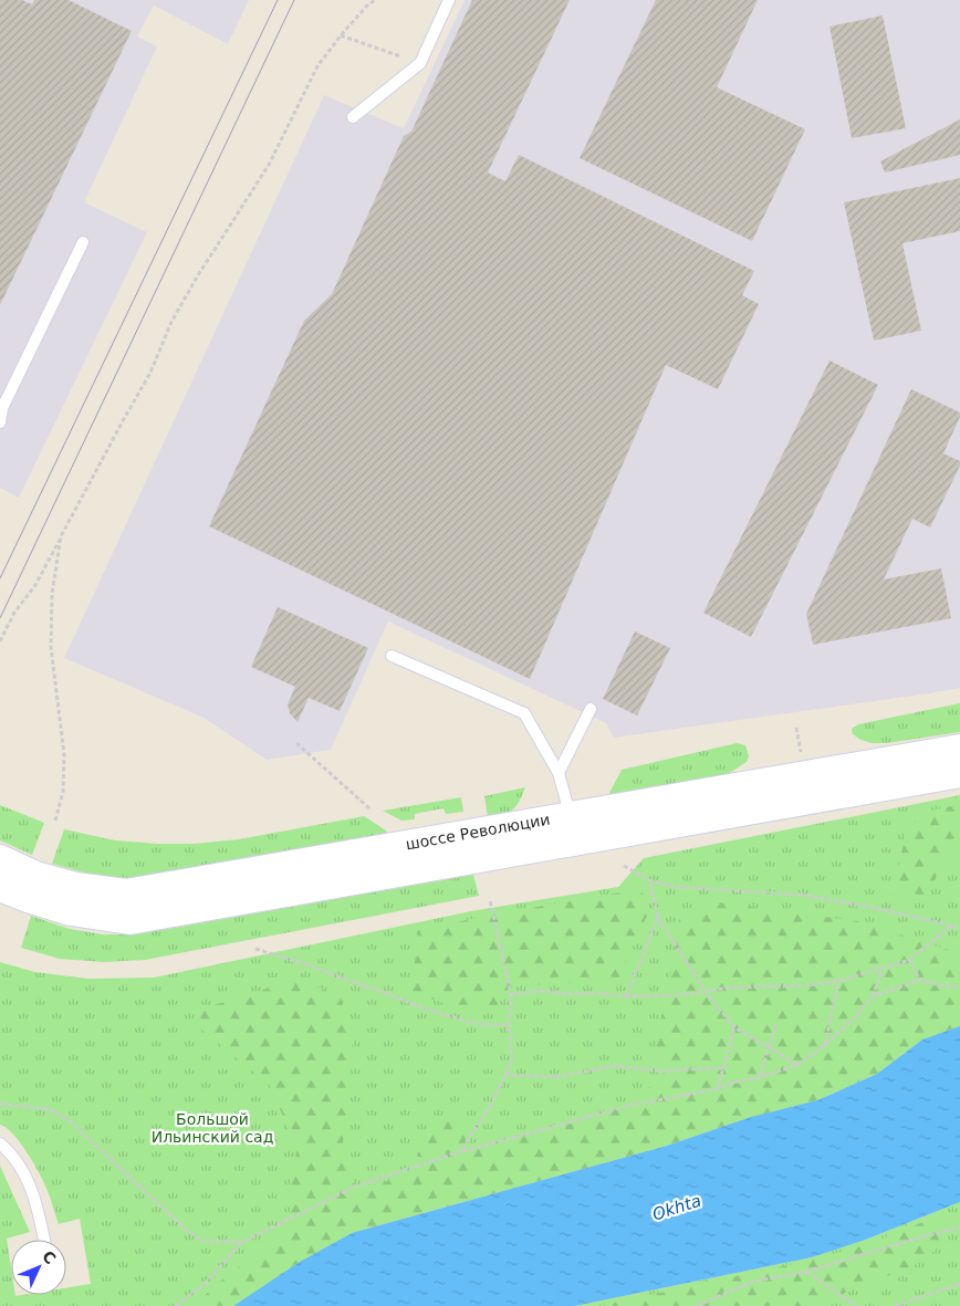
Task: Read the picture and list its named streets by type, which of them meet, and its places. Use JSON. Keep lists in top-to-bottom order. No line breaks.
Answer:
{"streets":{"main road":["шоссе Революции"]},"water":["Okhta"],"parks":["Большой Ильинский сад"],"north":"top right"}
